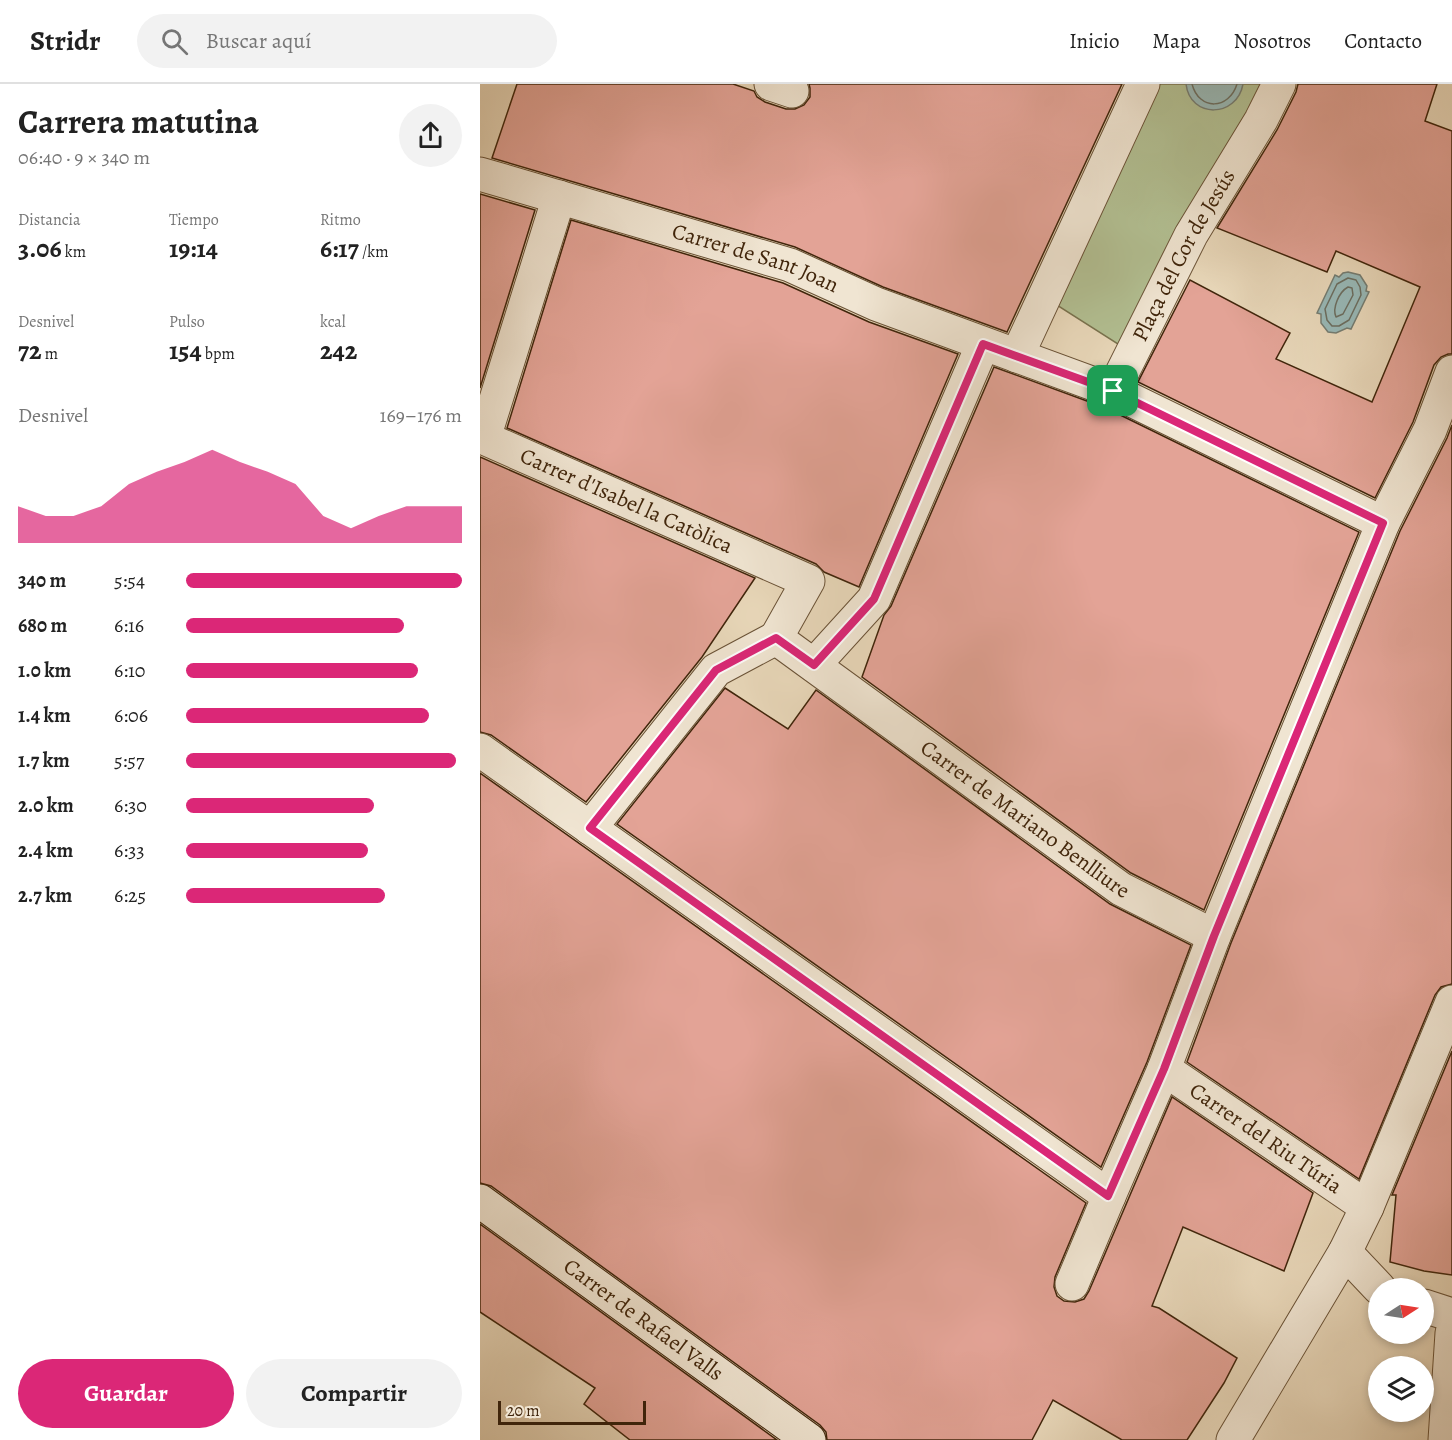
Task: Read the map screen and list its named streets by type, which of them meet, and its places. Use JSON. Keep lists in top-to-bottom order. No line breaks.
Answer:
{"streets":{"street":["Plaça del Cor de Jesús","Carrer de Sant Joan","Carrer d'Isabel la Catòlica","Carrer de Mariano Benlliure","Carrer del Riu Túria","Carrer de Rafael Valls"]},"crossings":[["Carrer de Sant Joan","Carrer d'Isabel la Catòlica"],["Carrer d'Isabel la Catòlica","Carrer de Mariano Benlliure"]],"scale_bar":"20 m","north":"right","page":{"header":"Stridr","search":"Buscar aquí","nav":["Inicio","Mapa","Nosotros","Contacto"],"heading":["Carrera matutina","06:40 · 9 × 340 m"],"stats":[["Distancia","3.06 km"],["Tiempo","19:14"],["Ritmo","6:17 /km"],["Desnivel","72 m"],["Pulso","154 bpm"],["kcal","242"]],"chart":["Desnivel","169–176 m"],"list":[{"name":"340 m","note":"5:54"},{"name":"680 m","note":"6:16"},{"name":"1.0 km","note":"6:10"},{"name":"1.4 km","note":"6:06"},{"name":"1.7 km","note":"5:57"},{"name":"2.0 km","note":"6:30"},{"name":"2.4 km","note":"6:33"},{"name":"2.7 km","note":"6:25"}],"buttons":["Guardar","Compartir"],"scale":"20 m"}}
